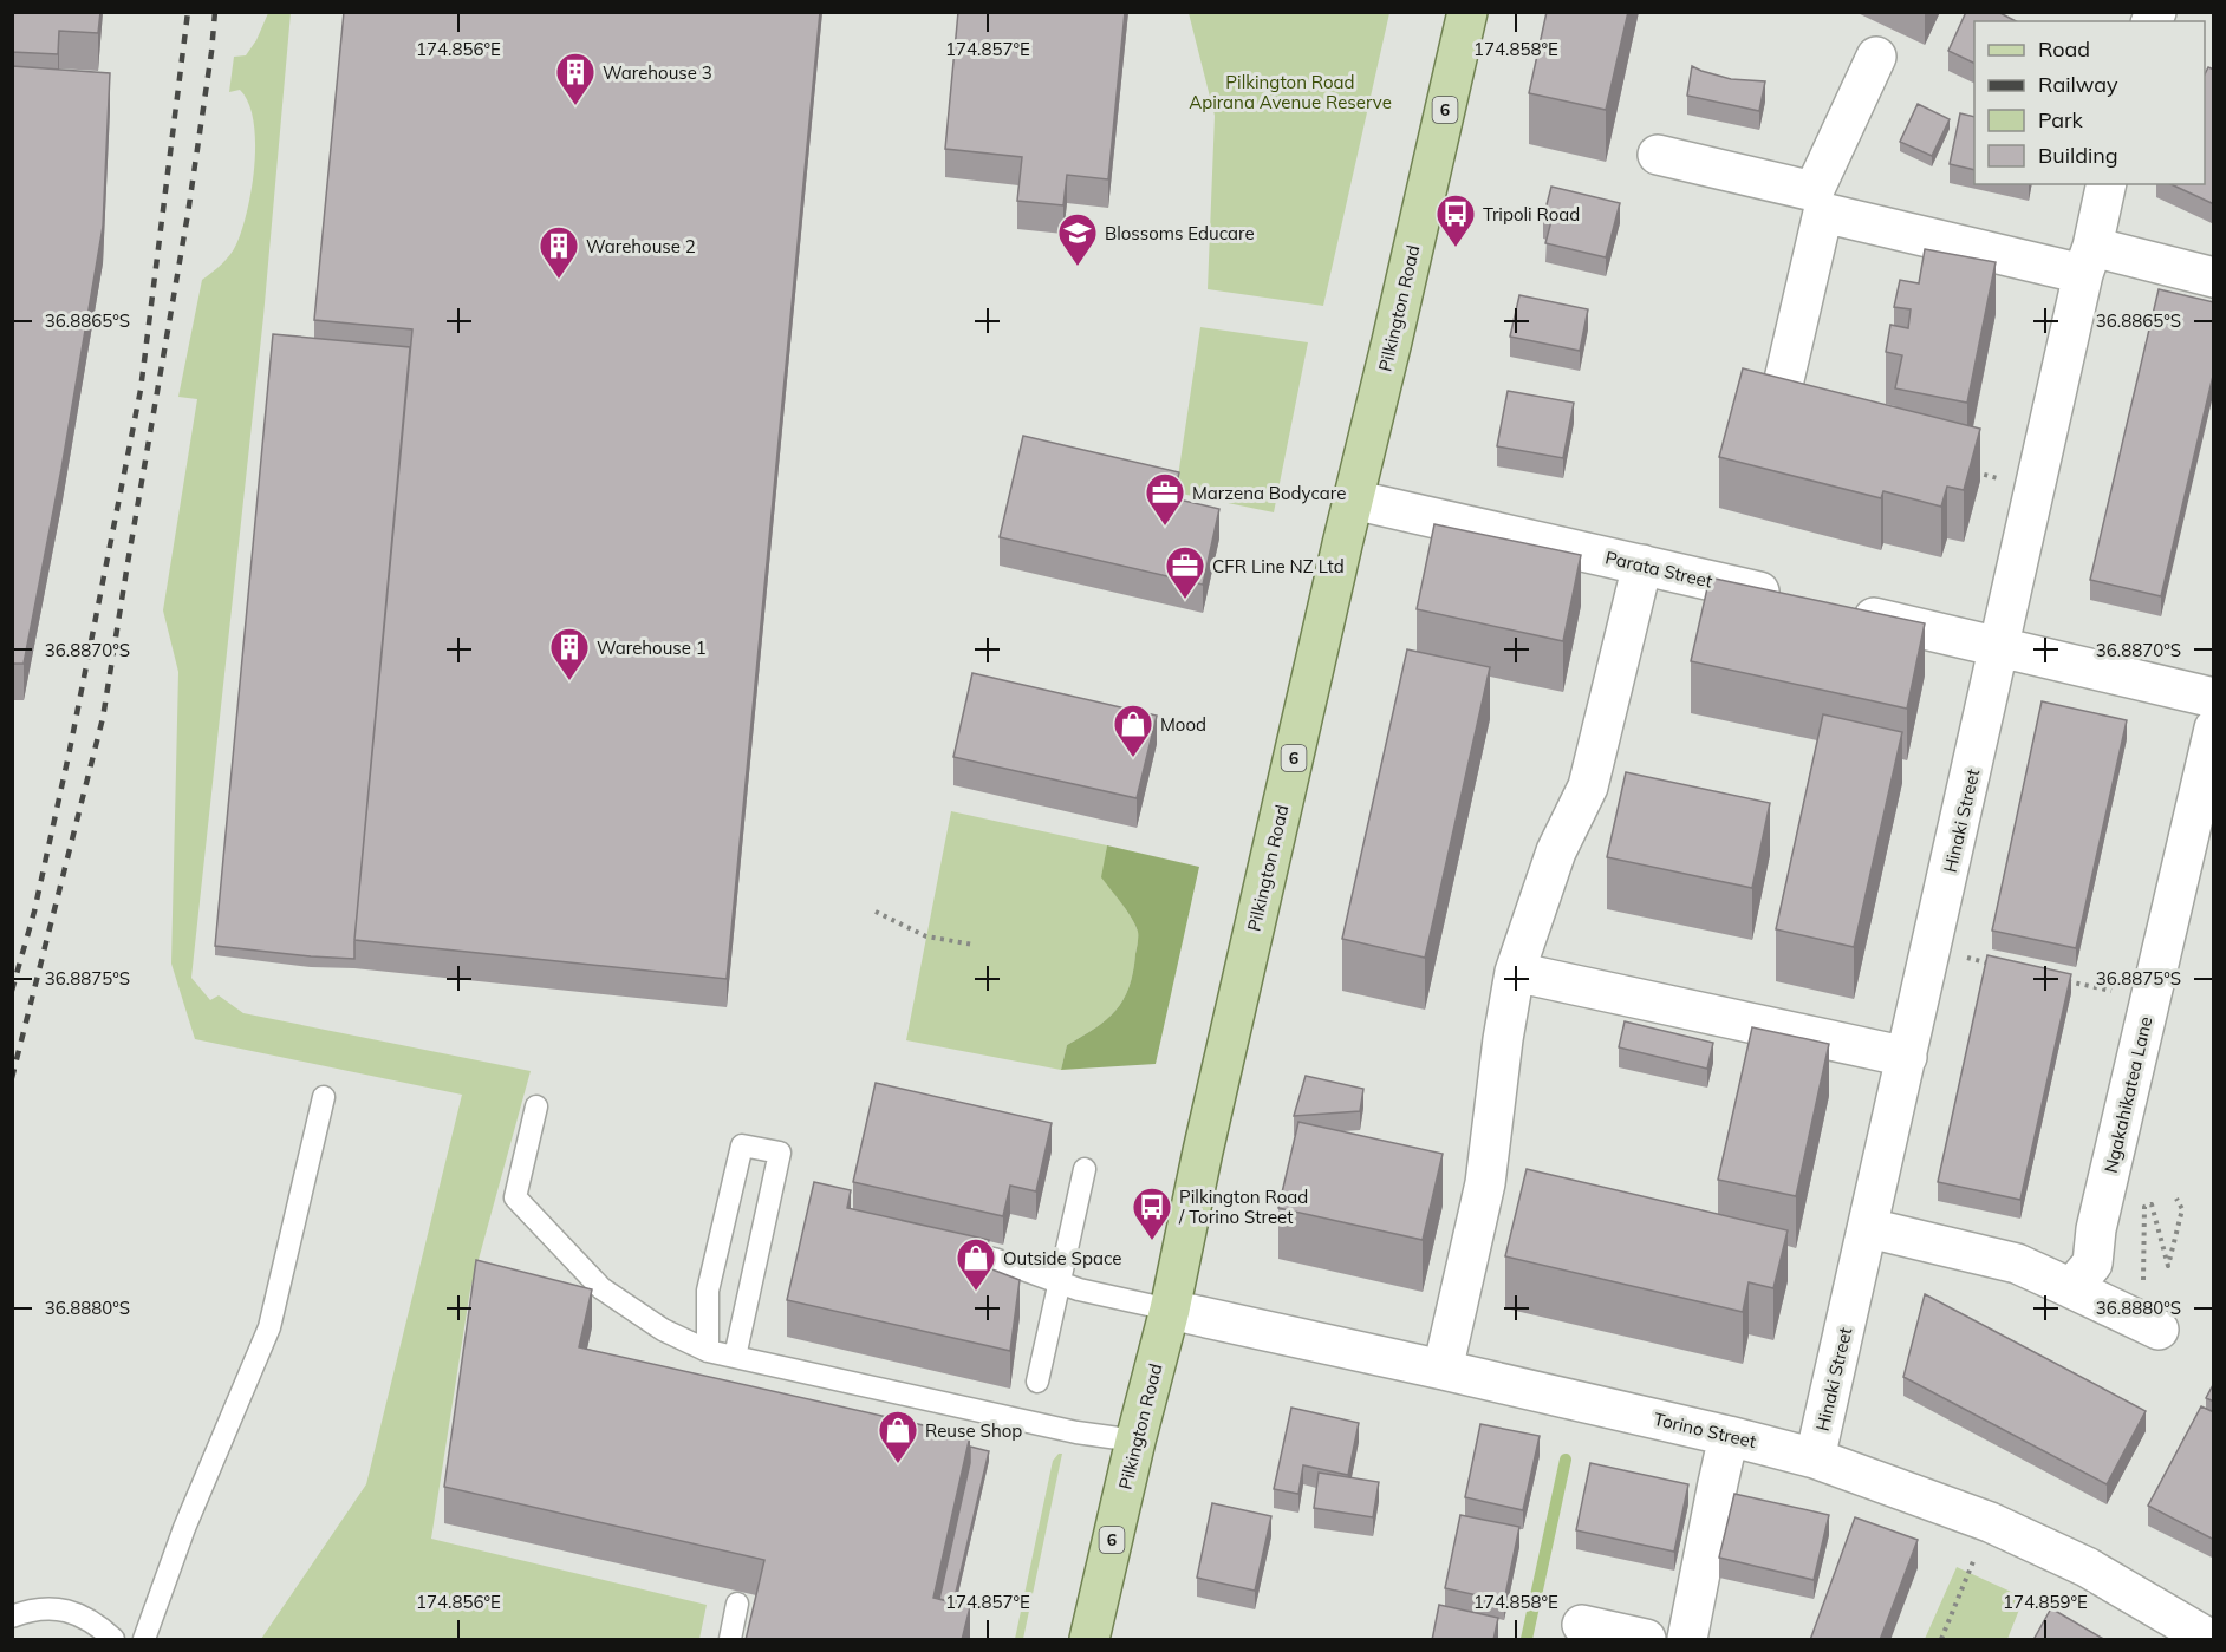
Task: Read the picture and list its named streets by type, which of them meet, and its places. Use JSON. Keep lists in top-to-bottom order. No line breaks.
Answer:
{"streets":{"main road":["6","Pilkington Road"],"street":["Parata Street","Hinaki Street","Ngakahikatea Lane","Torino Street"]},"crossings":[["Pilkington Road","Parata Street"],["Pilkington Road","Torino Street"],["Hinaki Street","Torino Street"]],"parks":["Pilkington Road Apirana Avenue Reserve"],"places":{"building":["Warehouse 3","Warehouse 2","Warehouse 1"],"bus stop":["Tripoli Road","Pilkington Road / Torino Street"],"school or university":["Blossoms Educare"],"office":["Marzena Bodycare","CFR Line NZ Ltd"],"shop":["Mood","Outside Space","Reuse Shop"]},"legend":["Road","Railway","Park","Building"],"coordinates":["174.856°E","174.857°E","174.858°E","36.8865°S","36.8870°S","36.8875°S","36.8880°S","174.859°E"]}
